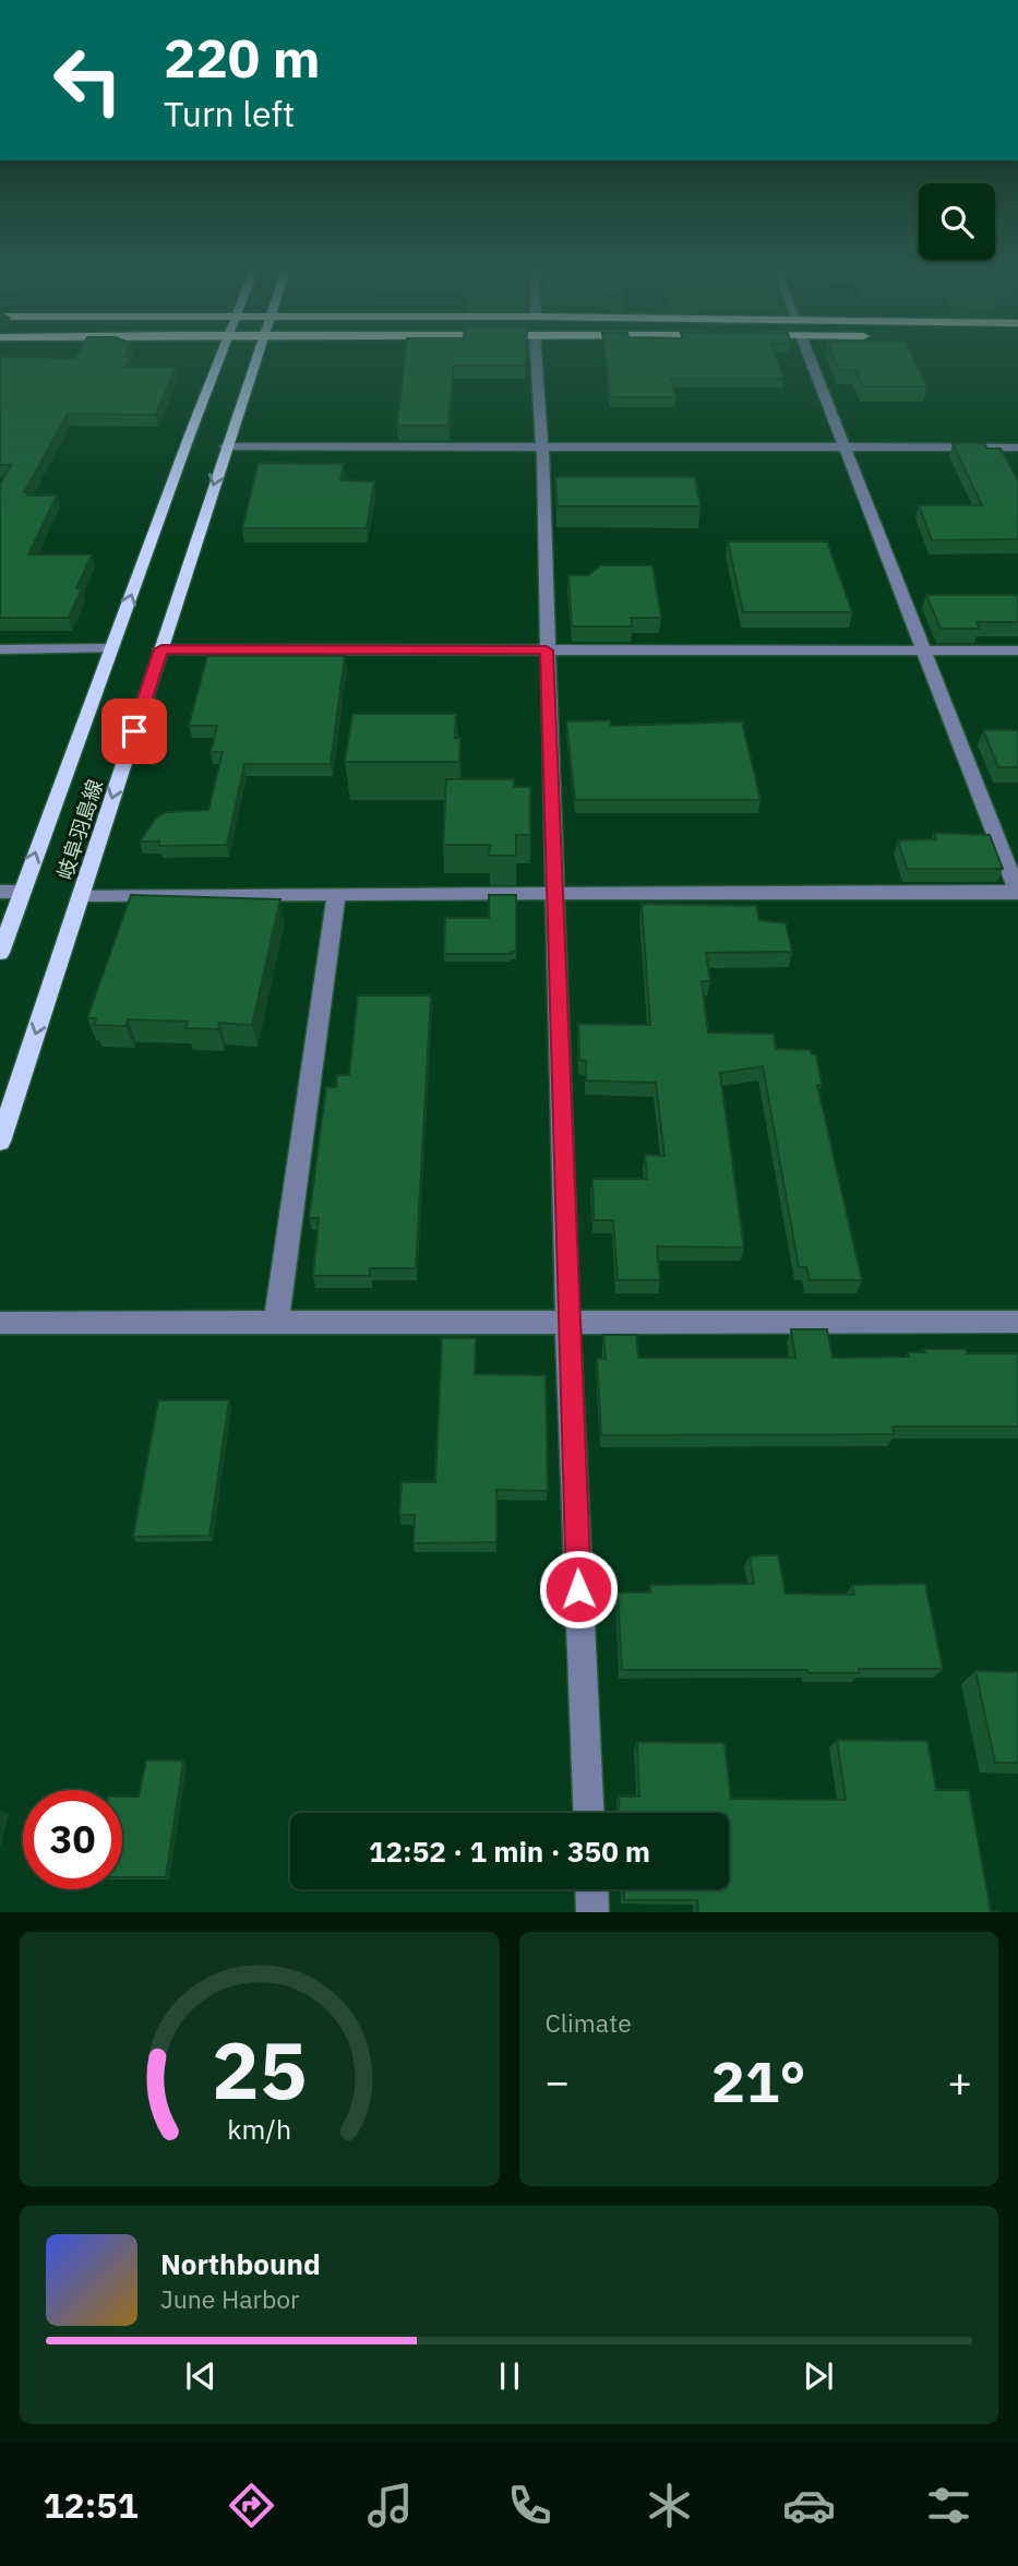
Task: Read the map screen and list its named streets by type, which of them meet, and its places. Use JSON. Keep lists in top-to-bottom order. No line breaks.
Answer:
{"streets":{"main road":["岐阜羽島線"]},"page":{"turn":["220 m","Turn left"],"limit":"30","trip":"12:52 · 1 min · 350 m","tile":"Climate","heat":["−","21°","+"],"song":["Northbound","June Harbor"],"tabs":"12:51","gauge":["25","km/h"]}}
